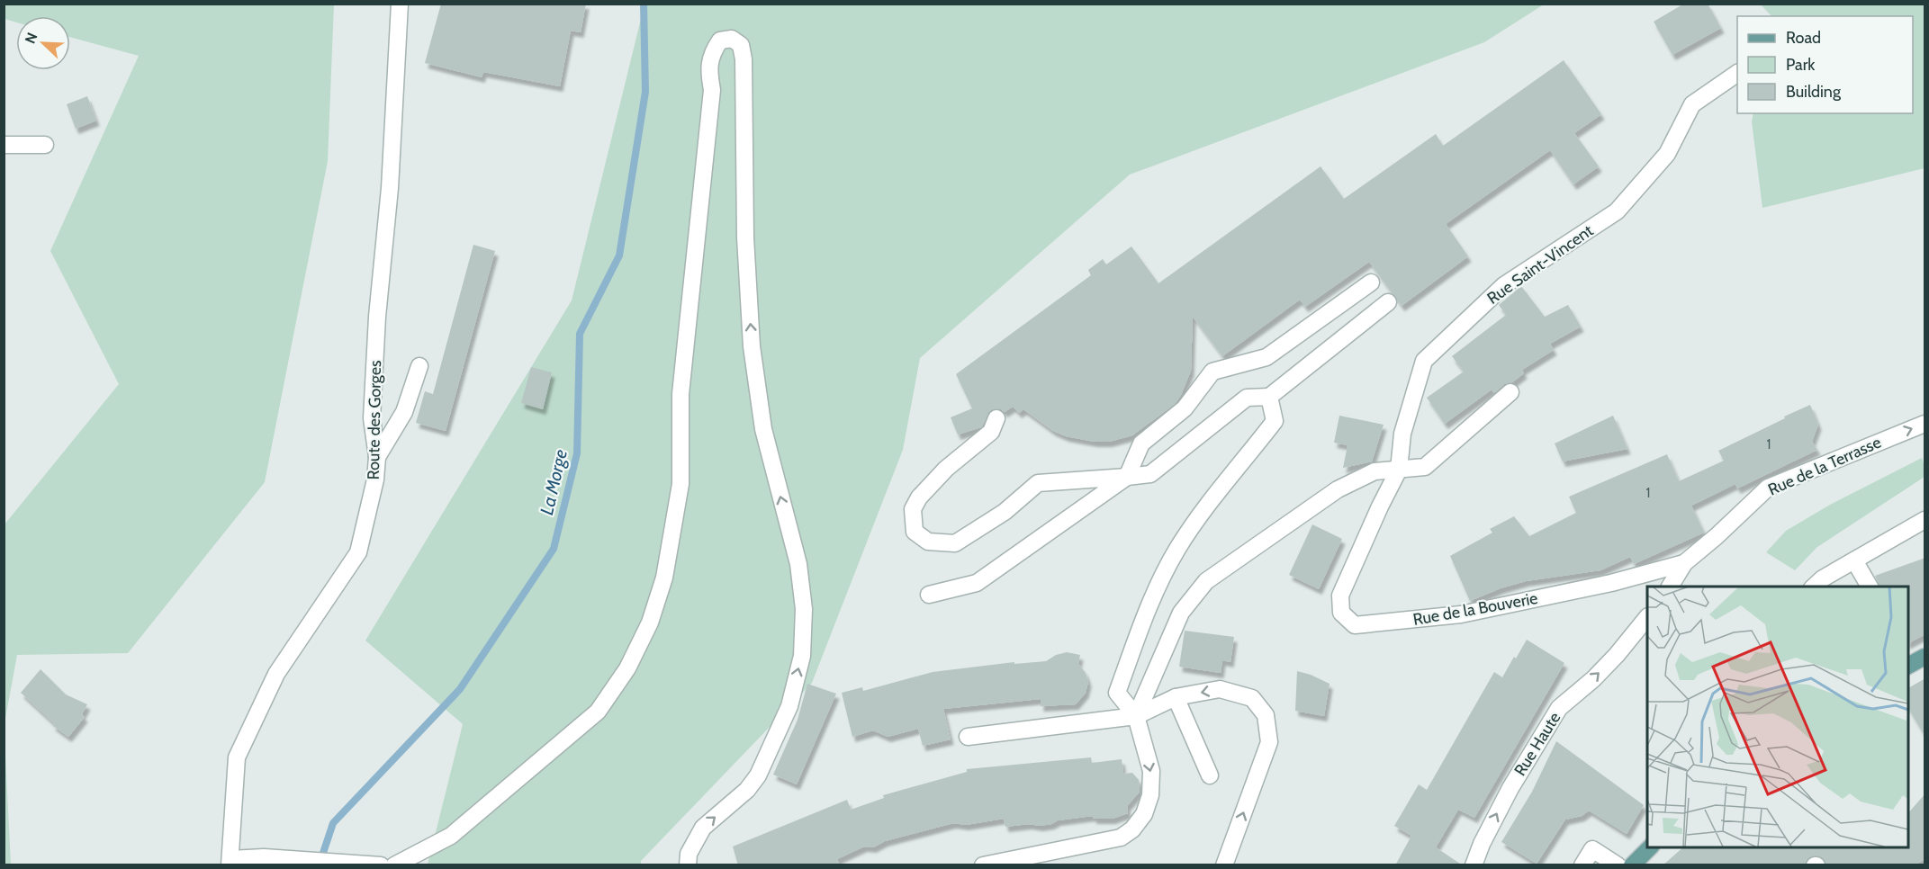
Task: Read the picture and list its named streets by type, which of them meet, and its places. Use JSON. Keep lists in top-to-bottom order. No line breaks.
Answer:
{"streets":{"street":["Rue Saint-Vincent","Route des Gorges","Rue de la Terrasse","Rue de la Bouverie","Rue Haute"]},"crossings":[["Rue Saint-Vincent","Rue de la Bouverie"],["Rue de la Terrasse","Rue de la Bouverie"]],"one_way":["Rue Haute"],"water":["La Morge"],"house_numbers":["1","1"],"legend":["Road","Park","Building"],"north":"top left"}
